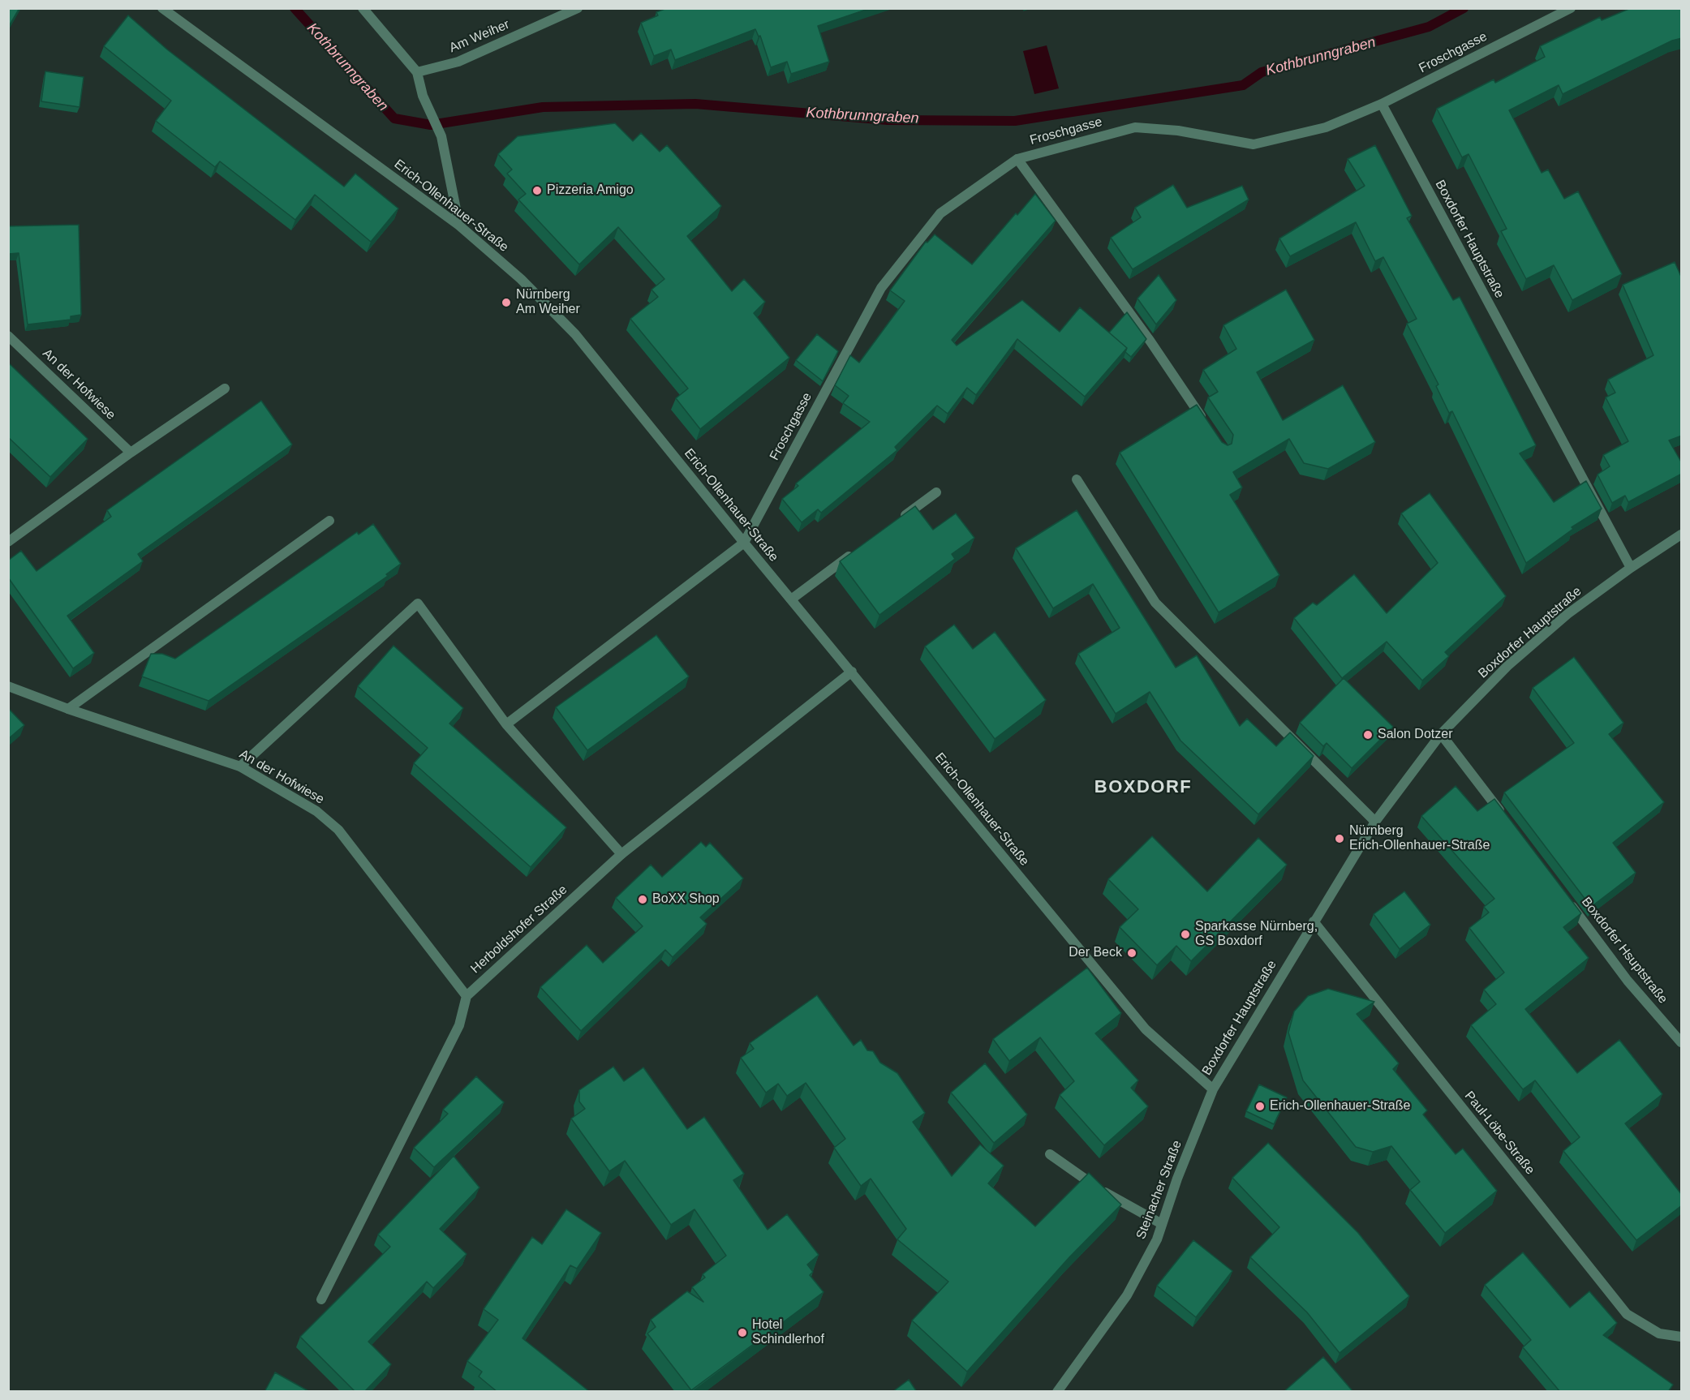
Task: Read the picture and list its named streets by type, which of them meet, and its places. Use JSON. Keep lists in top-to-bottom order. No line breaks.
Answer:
{"streets":{"street":["Am Weiher","Froschgasse","Erich-Ollenhauer-Straße","Boxdorfer Hauptstraße","An der Hofwiese","Herboldshofer Straße","Boxdorfer Hsuptstraße","Paul-Löbe-Straße","Steinacher Straße"]},"crossings":[["Froschgasse","Erich-Ollenhauer-Straße"],["Froschgasse","Boxdorfer Hauptstraße"],["Erich-Ollenhauer-Straße","Boxdorfer Hauptstraße"],["Erich-Ollenhauer-Straße","Herboldshofer Straße"],["Erich-Ollenhauer-Straße","Steinacher Straße"],["Boxdorfer Hauptstraße","Paul-Löbe-Straße"],["Boxdorfer Hauptstraße","Steinacher Straße"],["An der Hofwiese","Herboldshofer Straße"]],"districts":["BOXDORF"],"water":["Kothbrunngraben"],"places":["Pizzeria Amigo","Nürnberg Am Weiher","Salon Dotzer","Nürnberg Erich-Ollenhauer-Straße","BoXX Shop","Sparkasse Nürnberg, GS Boxdorf","Der Beck","Erich-Ollenhauer-Straße","Hotel Schindlerhof"]}
